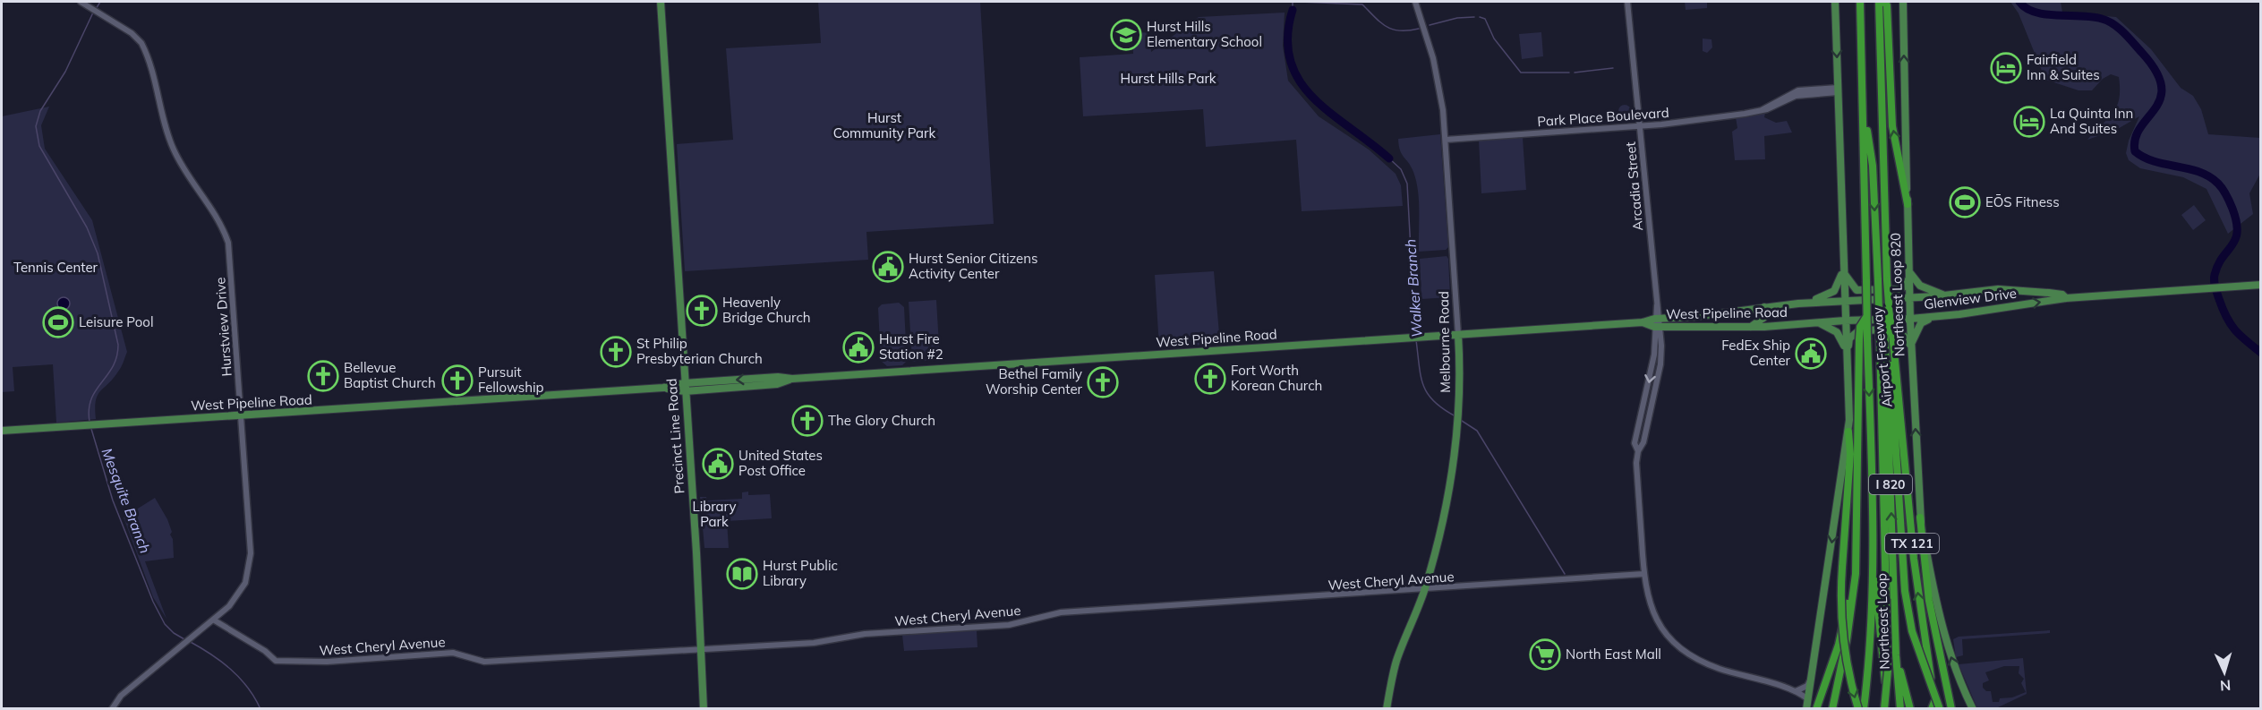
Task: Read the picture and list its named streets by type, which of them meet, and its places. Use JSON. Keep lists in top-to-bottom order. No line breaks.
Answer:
{"streets":{"highway":["Airport Freeway","I 820","TX 121","Northeast Loop"],"main road":["Northeast Loop 820","Glenview Drive","West Pipeline Road","Melbourne Road","Precinct Line Road"],"street":["Park Place Boulevard","Arcadia Street","Hurstview Drive","West Cheryl Avenue"]},"crossings":[["Park Place Boulevard","Arcadia Street"],["Park Place Boulevard","Melbourne Road"],["Arcadia Street","West Pipeline Road"],["Arcadia Street","West Cheryl Avenue"],["Northeast Loop 820","Glenview Drive"],["Glenview Drive","West Pipeline Road"],["West Pipeline Road","Hurstview Drive"],["West Pipeline Road","Melbourne Road"],["West Pipeline Road","Precinct Line Road"],["Hurstview Drive","West Cheryl Avenue"],["Melbourne Road","West Cheryl Avenue"],["Airport Freeway","I 820"],["Airport Freeway","Northeast Loop"],["Precinct Line Road","West Cheryl Avenue"]],"one_way":["Northeast Loop 820"],"water":["Walker Branch","Mesquite Branch"],"parks":["Hurst Hills Park","Hurst Community Park","Tennis Center","Library Park"],"places":{"school or university":["Hurst Hills Elementary School"],"hotel":["Fairfield Inn & Suites","La Quinta Inn And Suites"],"sports":["EŌS Fitness","Leisure Pool"],"public building":["Hurst Senior Citizens Activity Center","Hurst Fire Station #2","FedEx Ship Center","United States Post Office"],"church":["Heavenly Bridge Church","St Philip Presbyterian Church","Bellevue Baptist Church","Fort Worth Korean Church","Pursuit Fellowship","Bethel Family Worship Center","The Glory Church"],"library":["Hurst Public Library"],"supermarket":["North East Mall"]},"north":"bottom"}
